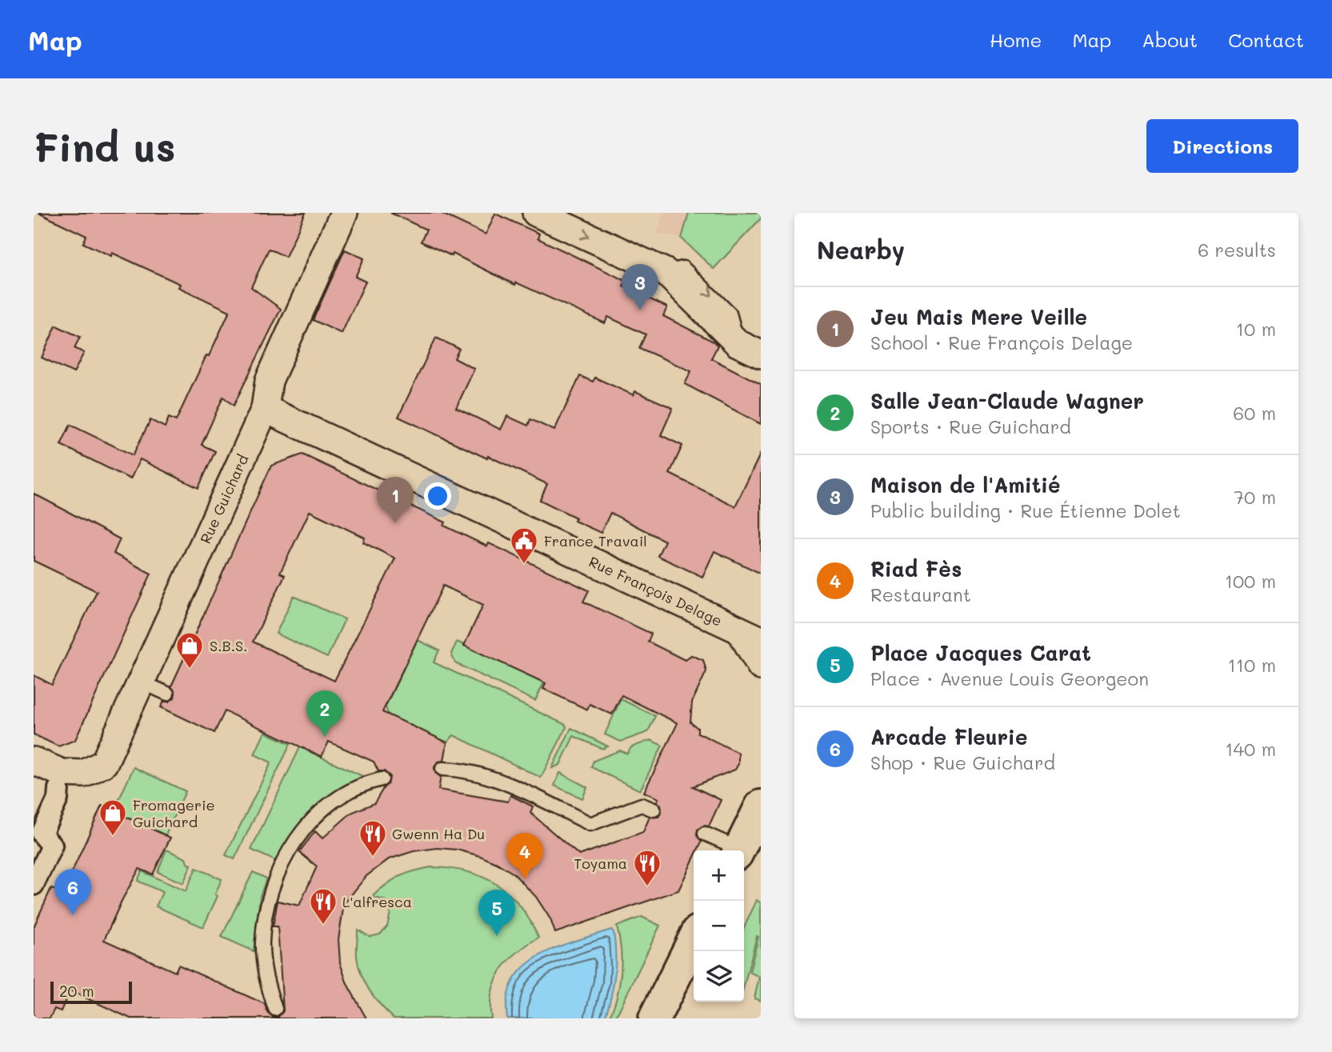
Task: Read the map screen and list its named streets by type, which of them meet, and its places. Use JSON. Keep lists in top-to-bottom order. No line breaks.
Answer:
{"streets":{"street":["Rue Guichard","Rue François Delage"]},"crossings":[["Rue Guichard","Rue François Delage"]],"places":{"public building":["France Travail"],"shop":["S.B.S.","Fromagerie Guichard"],"restaurant":["Gwenn Ha Du","Toyama","L'alfresca"]},"scale_bar":"20 m","page":{"header":"Map","nav":["Home","Map","About","Contact"],"buttons":"Directions","title":"Find us","heading":["Nearby","6 results"],"pins":["3","1","2","4","6","5"],"list":[{"mark":"1","name":"Jeu Mais Mere Veille","note":"School · Rue François Delage","value":"10 m"},{"mark":"2","name":"Salle Jean-Claude Wagner","note":"Sports · Rue Guichard","value":"60 m"},{"mark":"3","name":"Maison de l'Amitié","note":"Public building · Rue Étienne Dolet","value":"70 m"},{"mark":"4","name":"Riad Fès","note":"Restaurant","value":"100 m"},{"mark":"5","name":"Place Jacques Carat","note":"Place · Avenue Louis Georgeon","value":"110 m"},{"mark":"6","name":"Arcade Fleurie","note":"Shop · Rue Guichard","value":"140 m"}],"map_buttons":["+","−"],"scale":"20 m"}}
